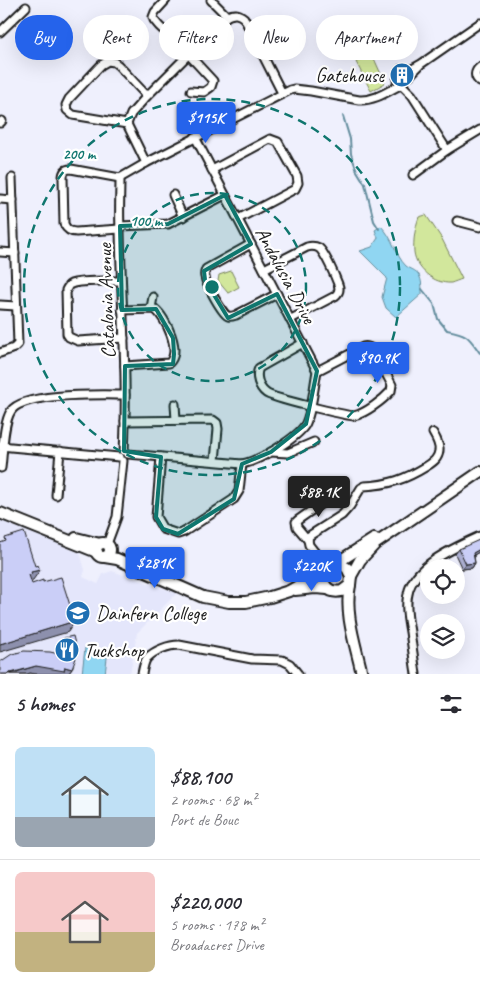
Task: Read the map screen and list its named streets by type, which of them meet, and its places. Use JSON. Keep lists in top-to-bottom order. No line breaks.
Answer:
{"streets":{"street":["Andalusia Drive","Catalonia Avenue"]},"places":{"building":["Gatehouse"],"school or university":["Dainfern College"],"restaurant":["Tuckshop"]},"page":{"chip":["Buy","Rent","Filters","New","Apartment"],"price":["$115K","$90.9K","$88.1K","$281K","$220K"],"heading":"5 homes","list":[{"name":"$88,100","note":"2 rooms · 68 m² · Port de Bouc"},{"name":"$220,000","note":"5 rooms · 178 m² · Broadacres Drive"}]},"rings":["200 m","100 m"]}
